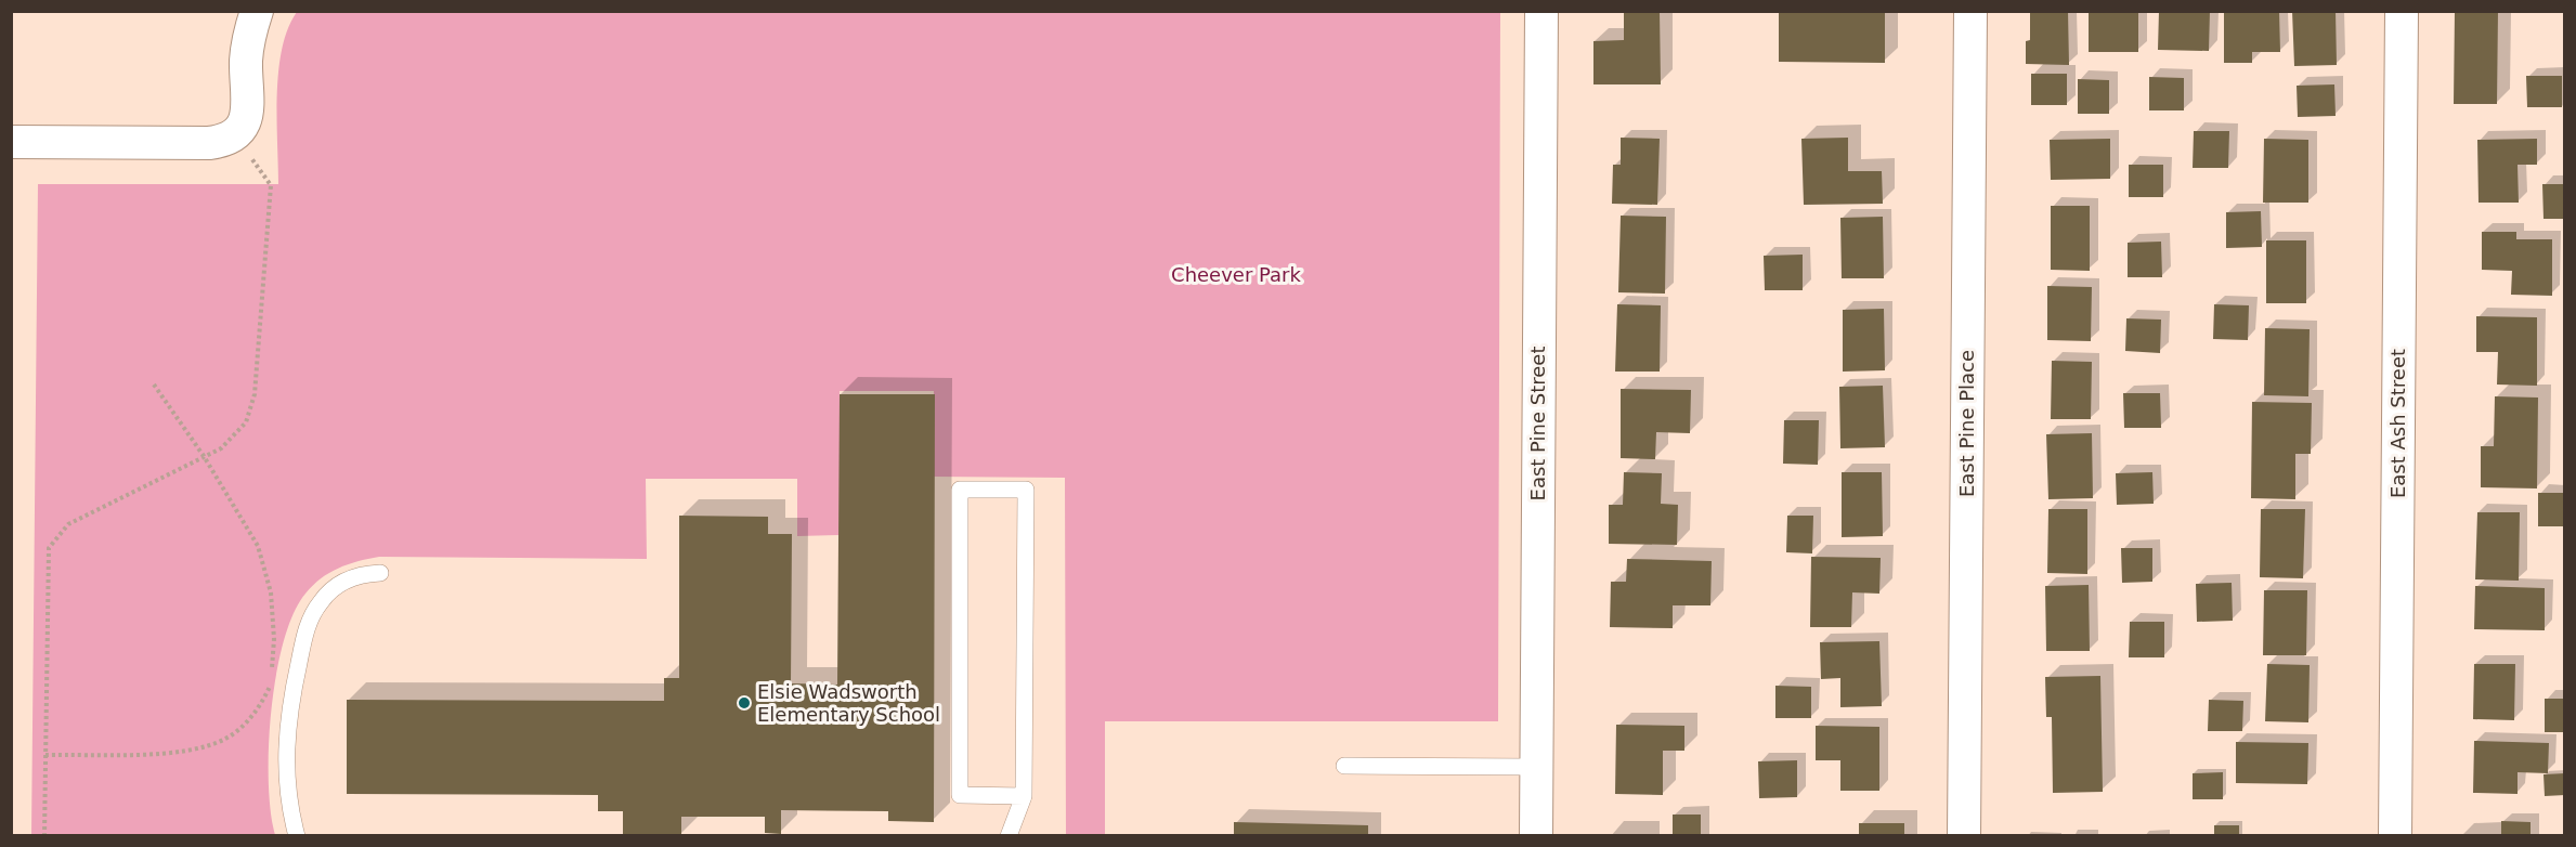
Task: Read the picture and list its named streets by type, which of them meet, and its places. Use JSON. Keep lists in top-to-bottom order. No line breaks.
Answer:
{"streets":{"street":["East Pine Street","East Pine Place","East Ash Street"]},"parks":["Cheever Park"],"places":["Elsie Wadsworth Elementary School"]}
